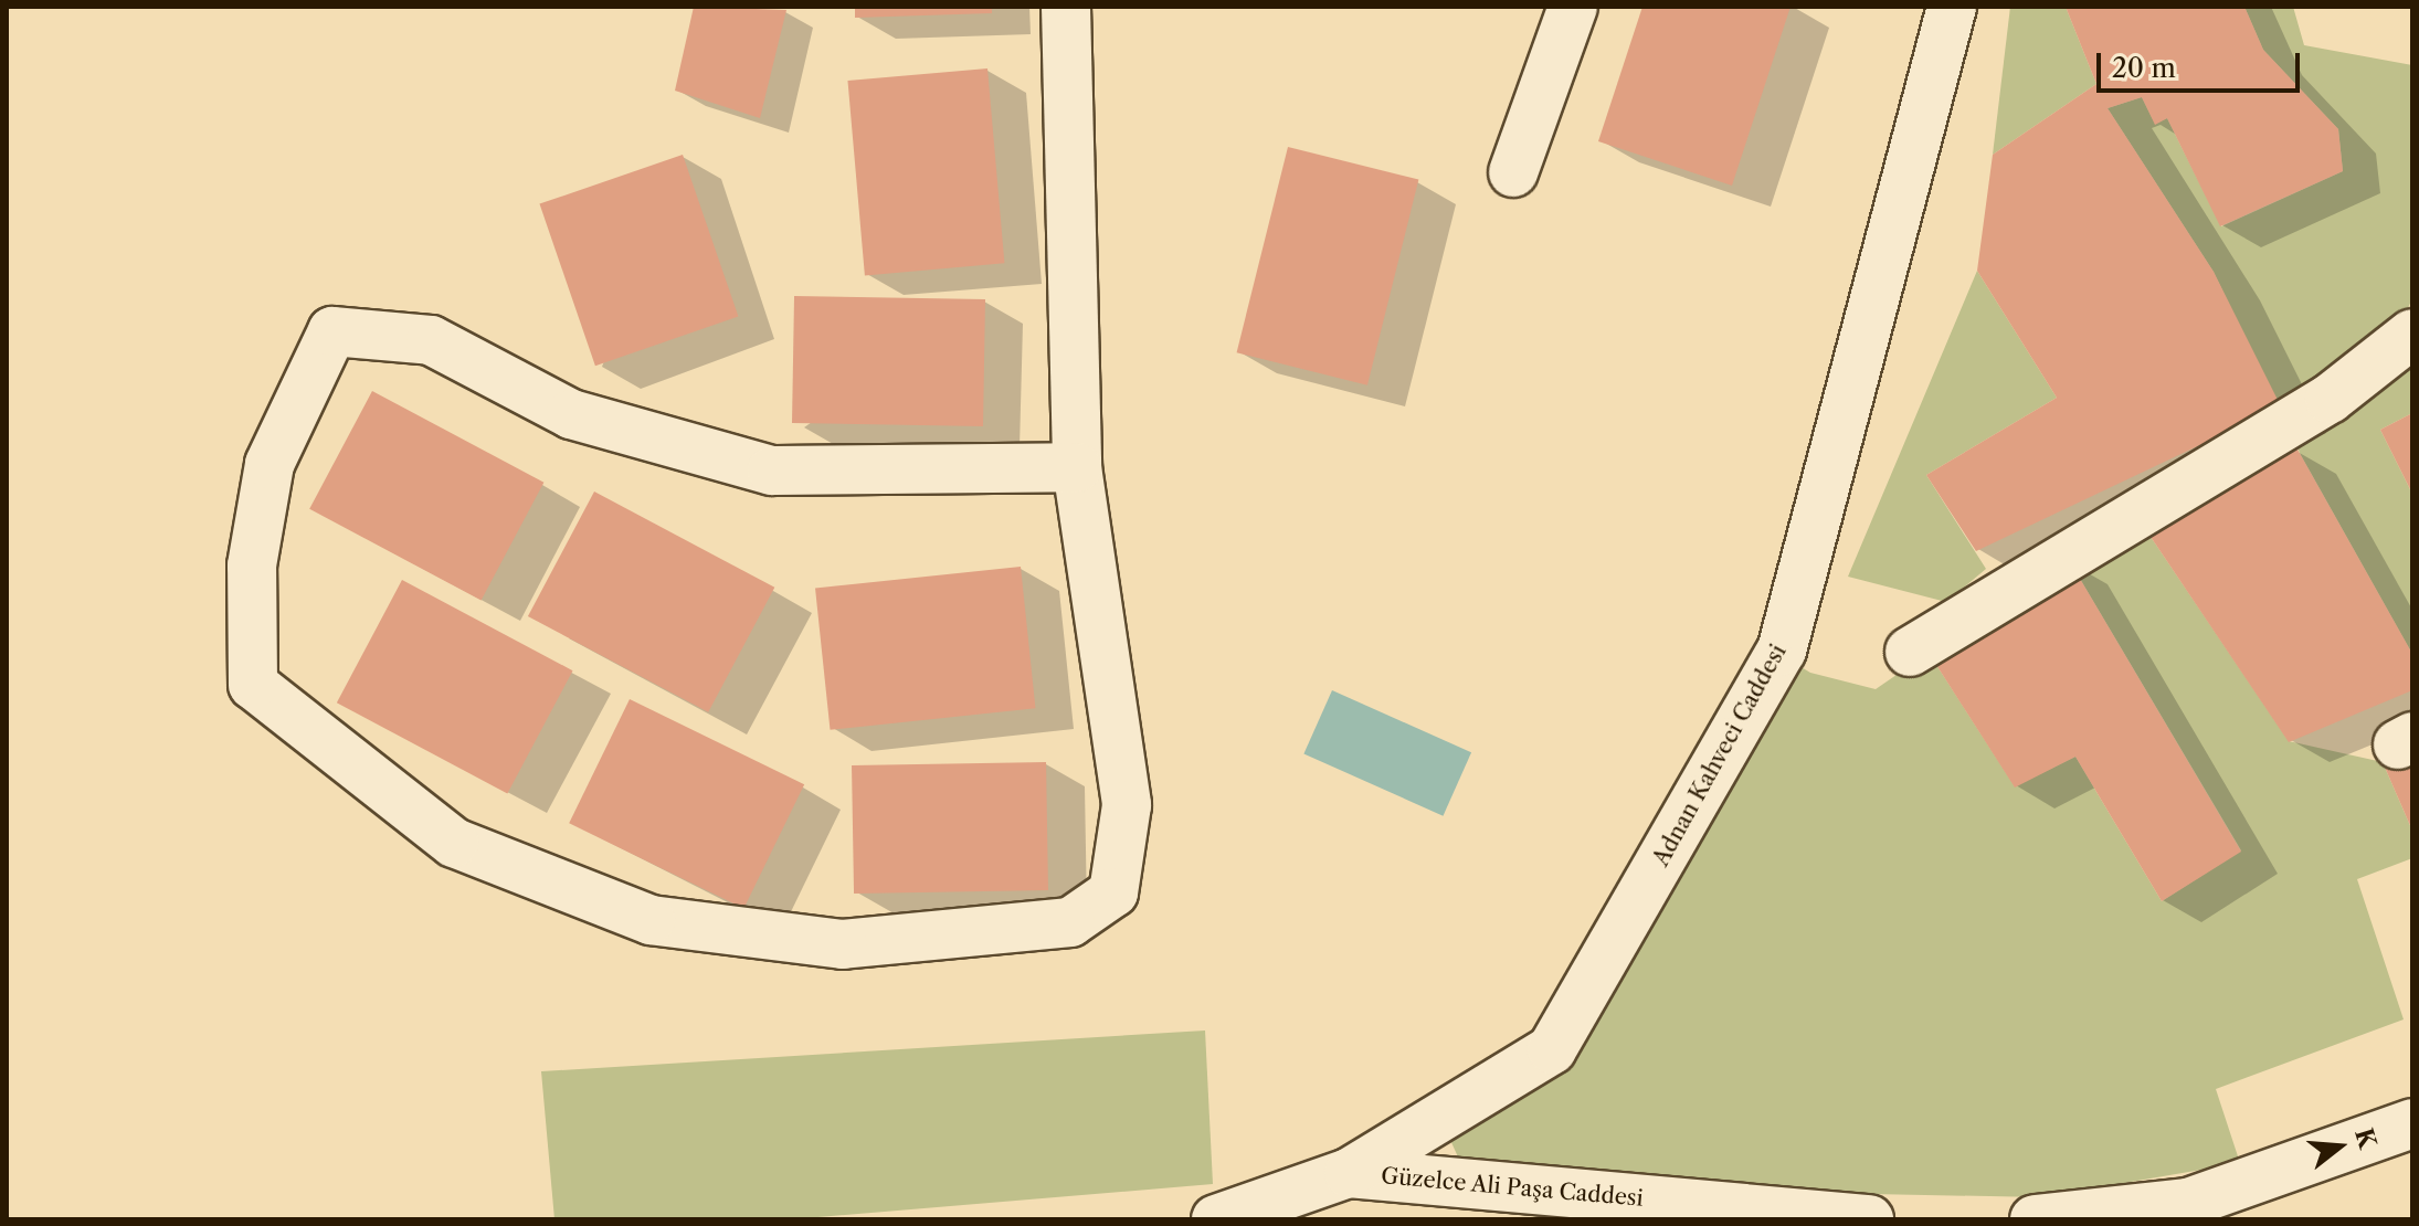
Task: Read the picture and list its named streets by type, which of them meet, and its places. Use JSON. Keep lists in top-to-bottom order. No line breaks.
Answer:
{"streets":{"street":["Adnan Kahveci Caddesi","Güzelce Ali Paşa Caddesi"]},"crossings":[["Adnan Kahveci Caddesi","Güzelce Ali Paşa Caddesi"]],"scale_bar":"20 m","north":"right"}
